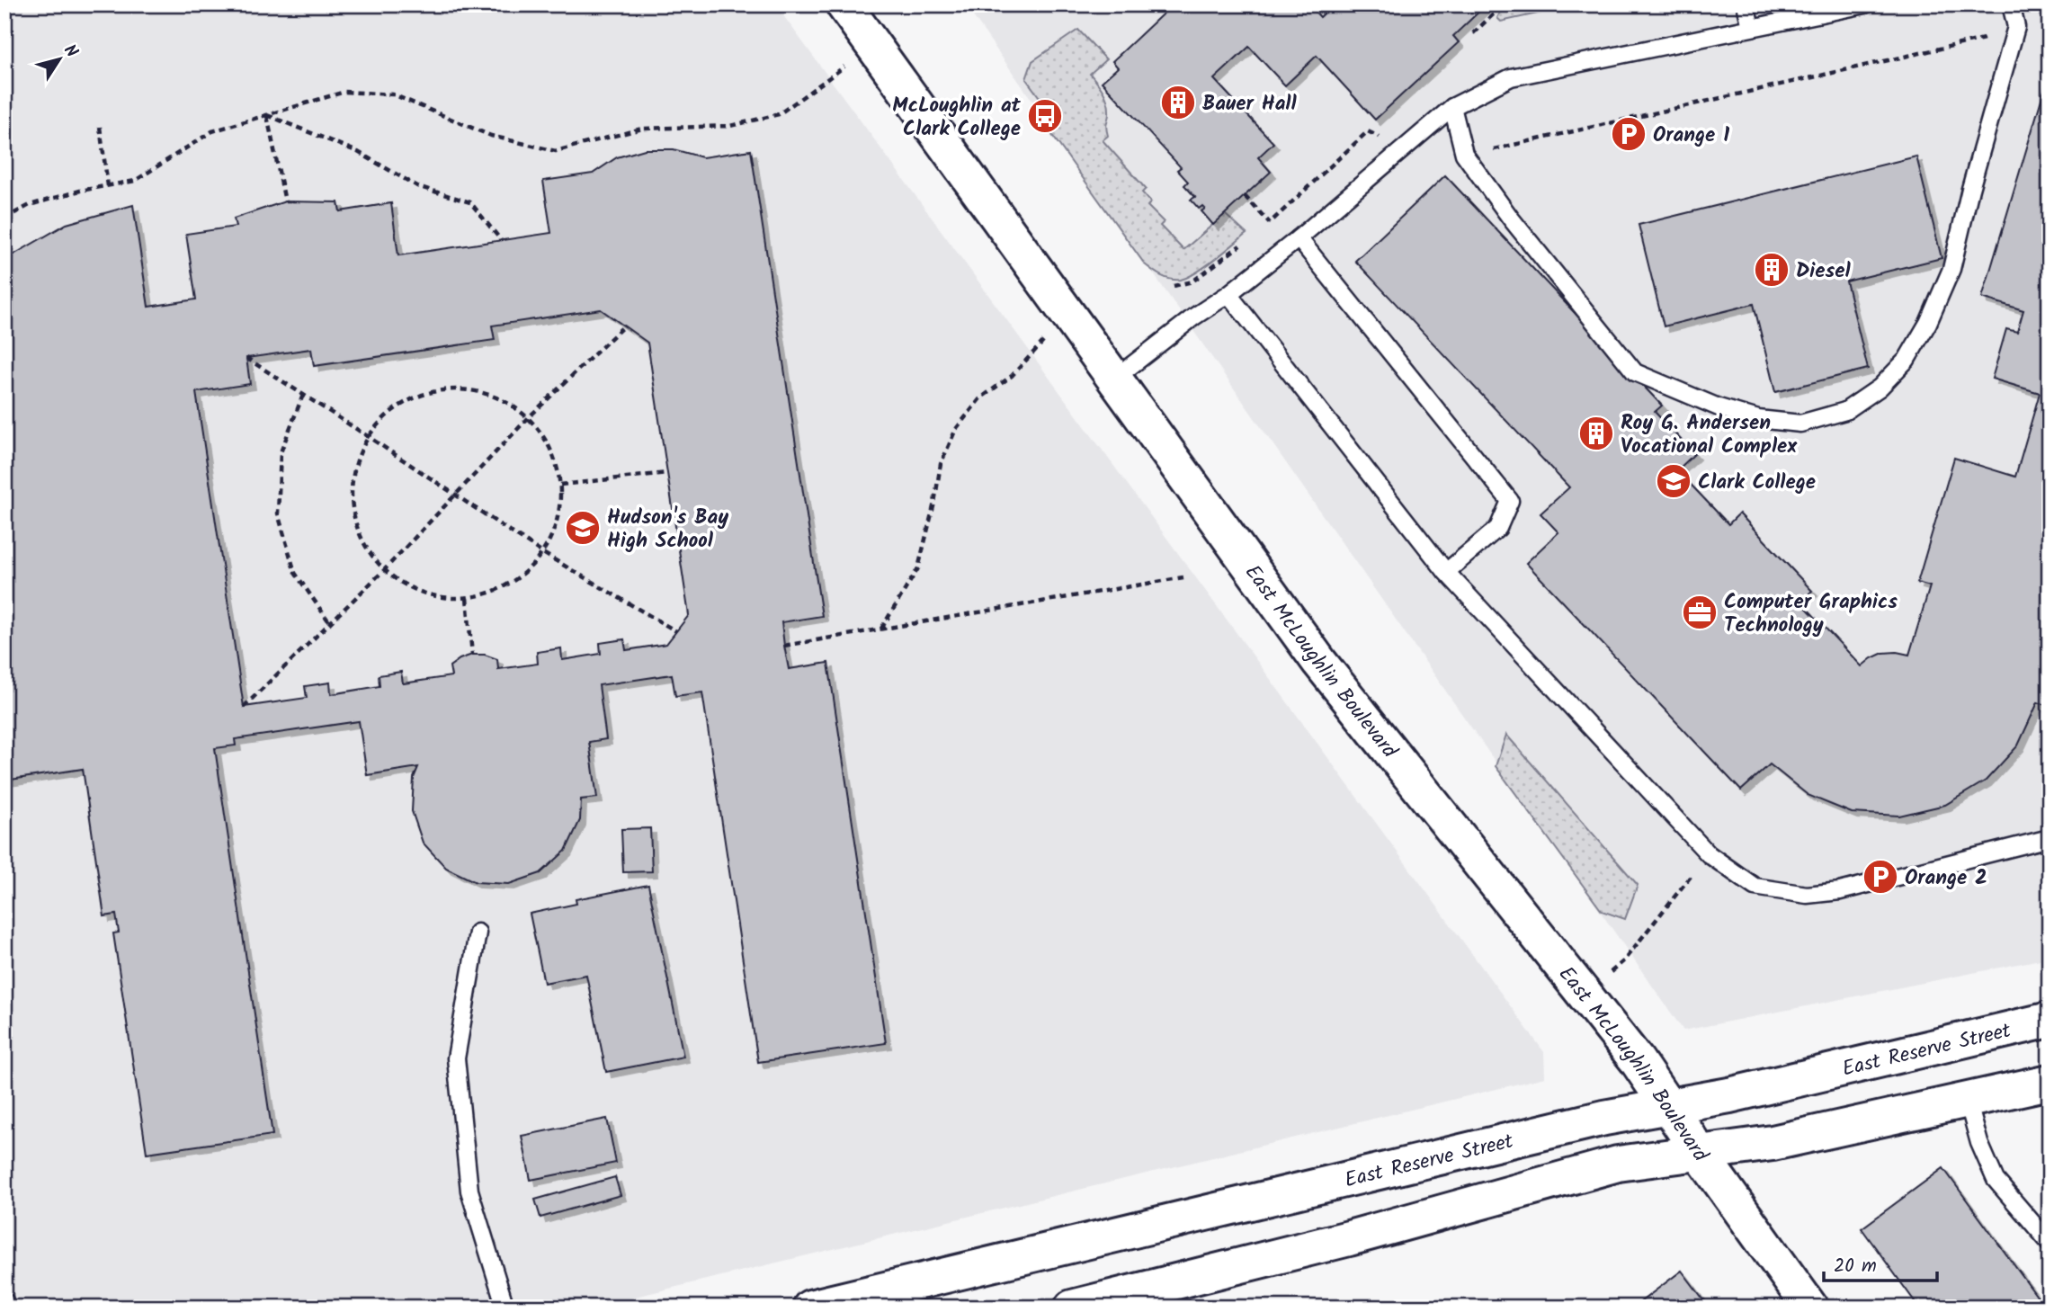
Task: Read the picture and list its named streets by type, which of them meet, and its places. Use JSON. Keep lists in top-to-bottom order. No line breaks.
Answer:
{"streets":{"street":["East McLoughlin Boulevard","East Reserve Street"]},"crossings":[["East McLoughlin Boulevard","East Reserve Street"]],"places":{"building":["Bauer Hall","Diesel","Roy G. Andersen Vocational Complex"],"bus stop":["McLoughlin at Clark College"],"parking":["Orange 1","Orange 2"],"school or university":["Clark College","Hudson's Bay High School"],"office":["Computer Graphics Technology"]},"scale_bar":"20 m","north":"top right"}
